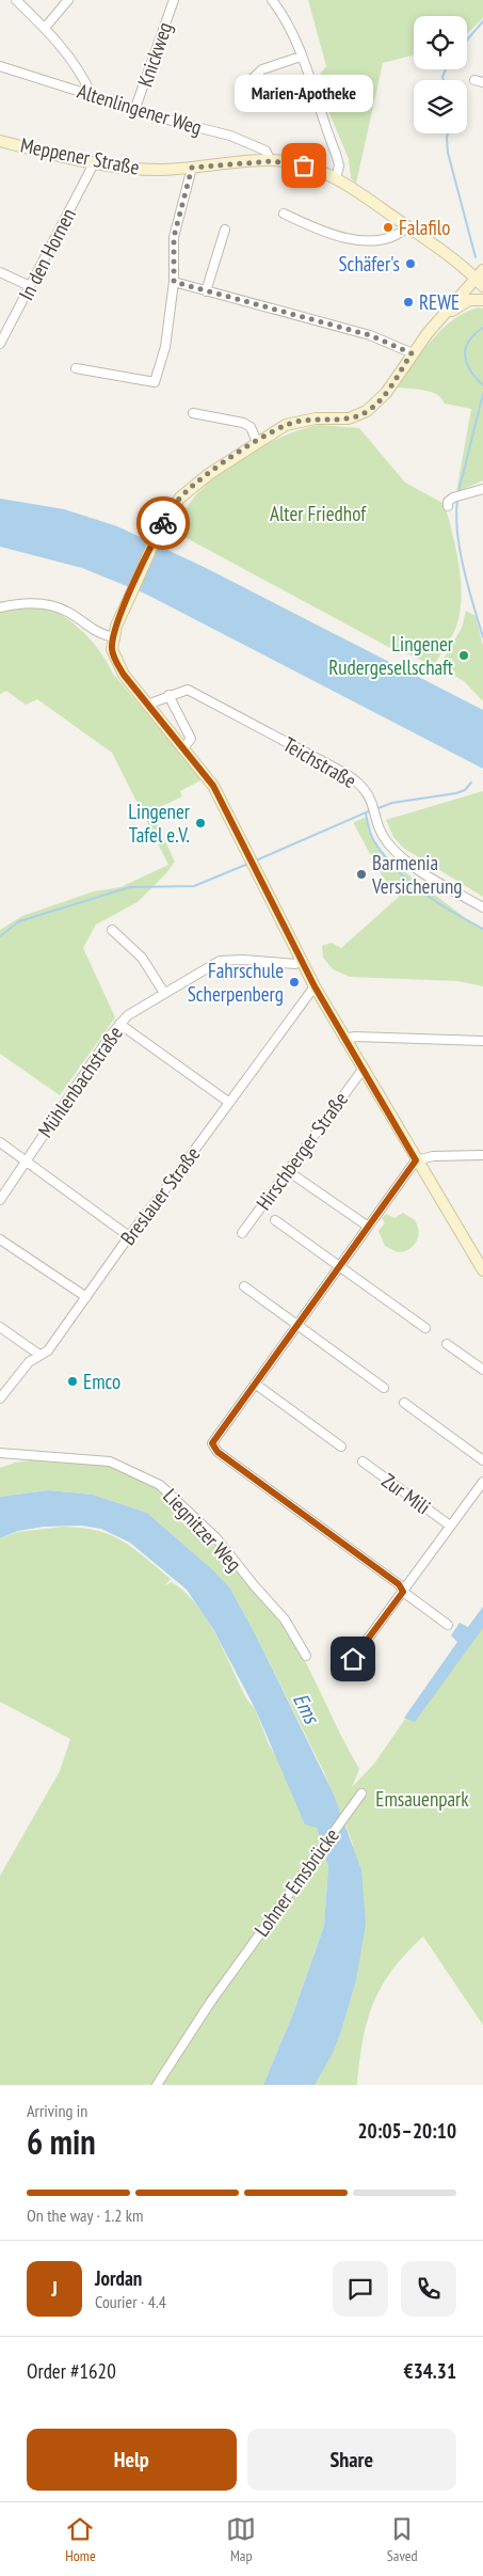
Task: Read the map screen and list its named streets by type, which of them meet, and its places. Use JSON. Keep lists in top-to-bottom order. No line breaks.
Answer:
{"streets":{"street":["Knickweg","Altenlingener Weg","Meppener Straße","In den Hornen","Teichstraße","Mühlenbachstraße","Hirschberger Straße","Breslauer Straße","Zur Mili","Liegnitzer Weg","Lohner Emsbrücke"]},"crossings":[["Knickweg","Altenlingener Weg"],["Altenlingener Weg","Meppener Straße"],["Meppener Straße","In den Hornen"]],"water":["Ems"],"parks":["Alter Friedhof","Emsauenpark"],"places":["Marien-Apotheke","Falafilo","Schäfer's","REWE","Lingener Rudergesellschaft","Lingener Tafel e.V.","Barmenia Versicherung","Fahrschule Scherpenberg","Emco"],"page":{"bubble":"Marien-Apotheke","heading":["6 min","Arriving in","20:05–20:10"],"panel":["Jordan","Courier · 4.4","Order #1620","€34.31"],"bar":"On the way · 1.2 km","round":"J","buttons":["Help","Share"],"tabs":["Home","Map","Saved"]}}
